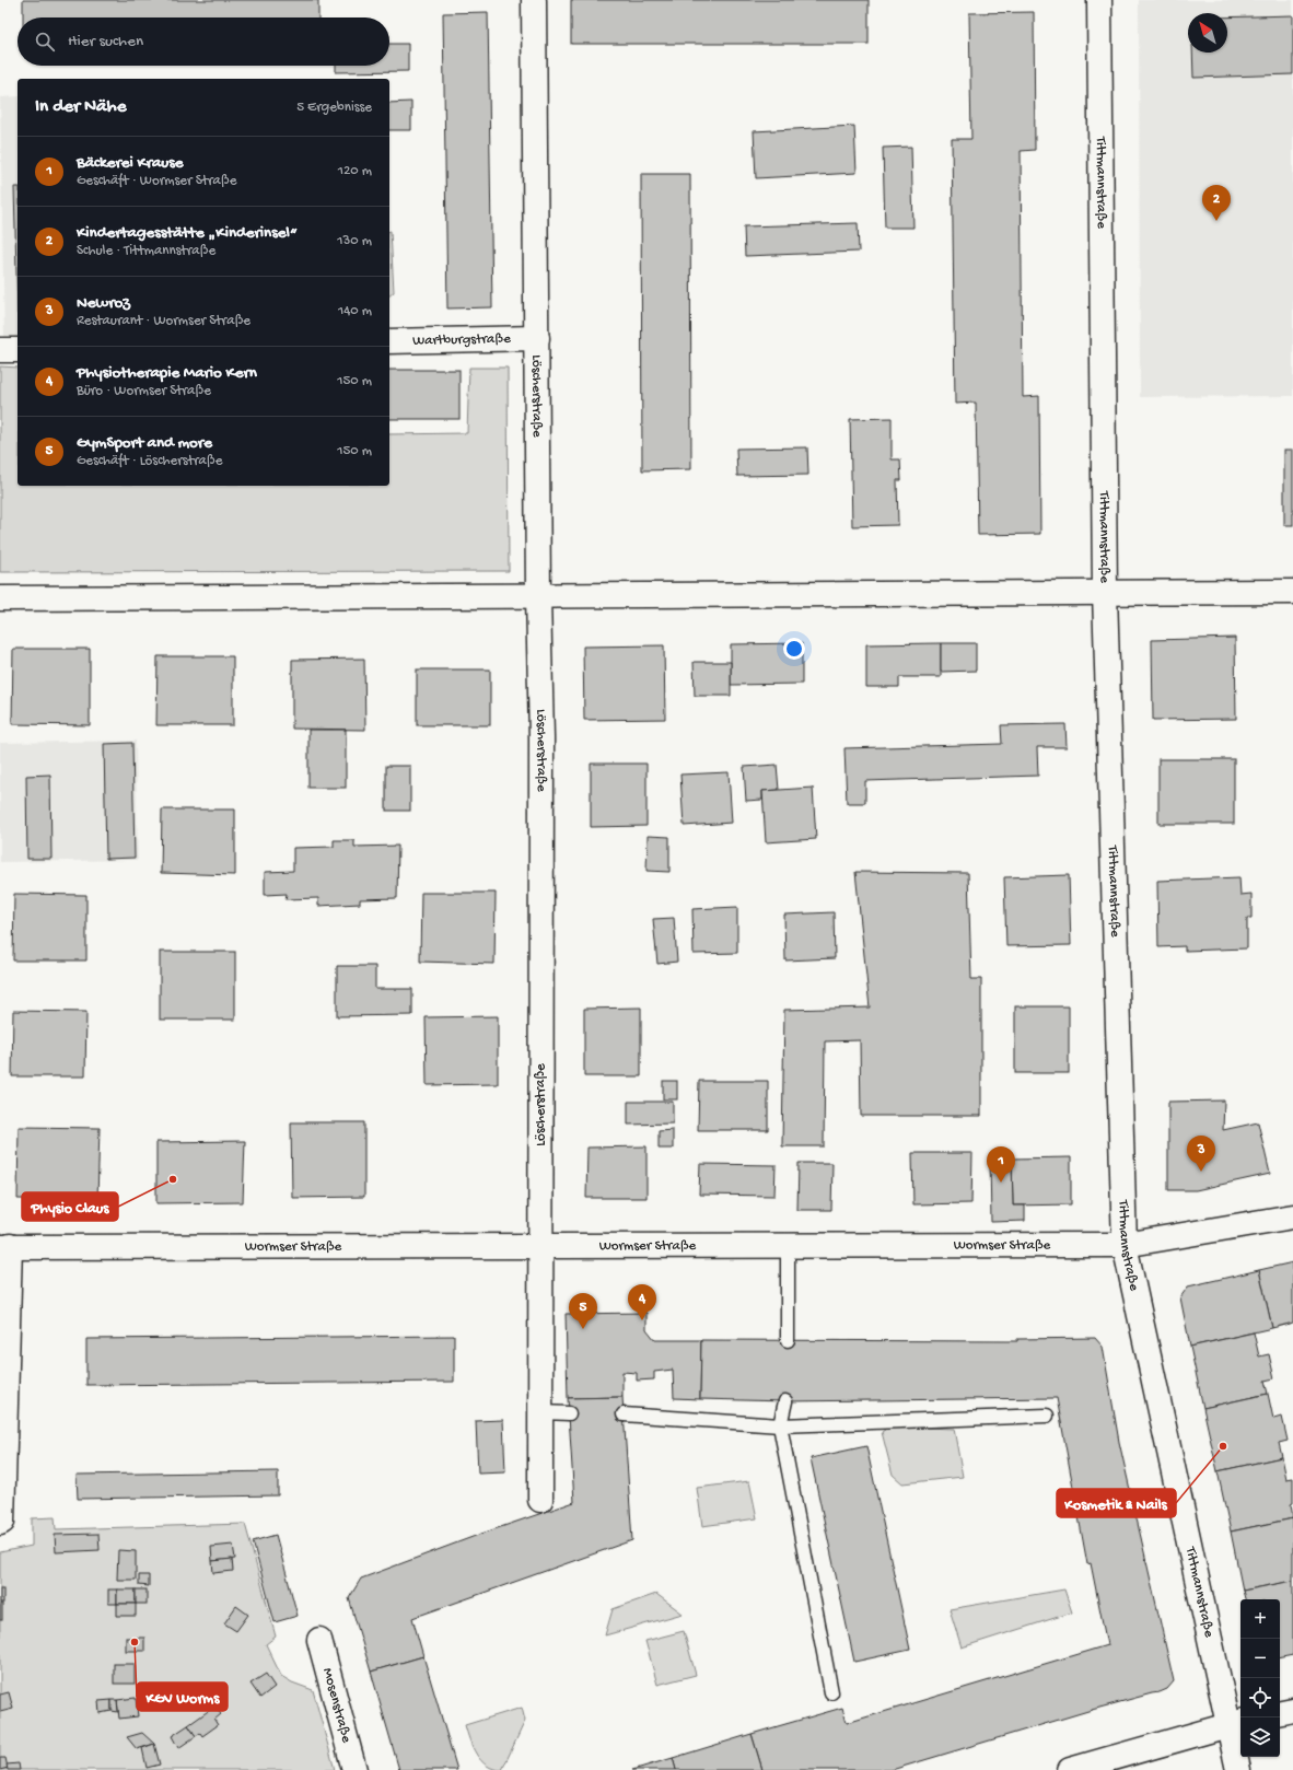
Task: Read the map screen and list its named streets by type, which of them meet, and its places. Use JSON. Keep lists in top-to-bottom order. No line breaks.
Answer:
{"streets":{"street":["Tittmannstraße","Wartburgstraße","Löscherstraße","Wormser Straße","Mosenstraße"]},"crossings":[["Tittmannstraße","Wormser Straße"],["Wartburgstraße","Löscherstraße"],["Löscherstraße","Wormser Straße"]],"places":["Physio Claus","Kosmetik & Nails","KGV Worms"],"north":"top left","page":{"search":"Hier suchen","heading":["In der Nähe","5 Ergebnisse"],"list":[{"mark":"1","name":"Bäckerei Krause","note":"Geschäft · Wormser Straße","value":"120 m"},{"mark":"2","name":"Kindertagesstätte „Kinderinsel“","note":"Schule · Tittmannstraße","value":"130 m"},{"mark":"3","name":"Newroz","note":"Restaurant · Wormser Straße","value":"140 m"},{"mark":"4","name":"Physiotherapie Mario Kern","note":"Büro · Wormser Straße","value":"150 m"},{"mark":"5","name":"GymSport and more","note":"Geschäft · Löscherstraße","value":"150 m"}],"pins":["2","3","1","4","5"],"map_buttons":["+","−"]}}
